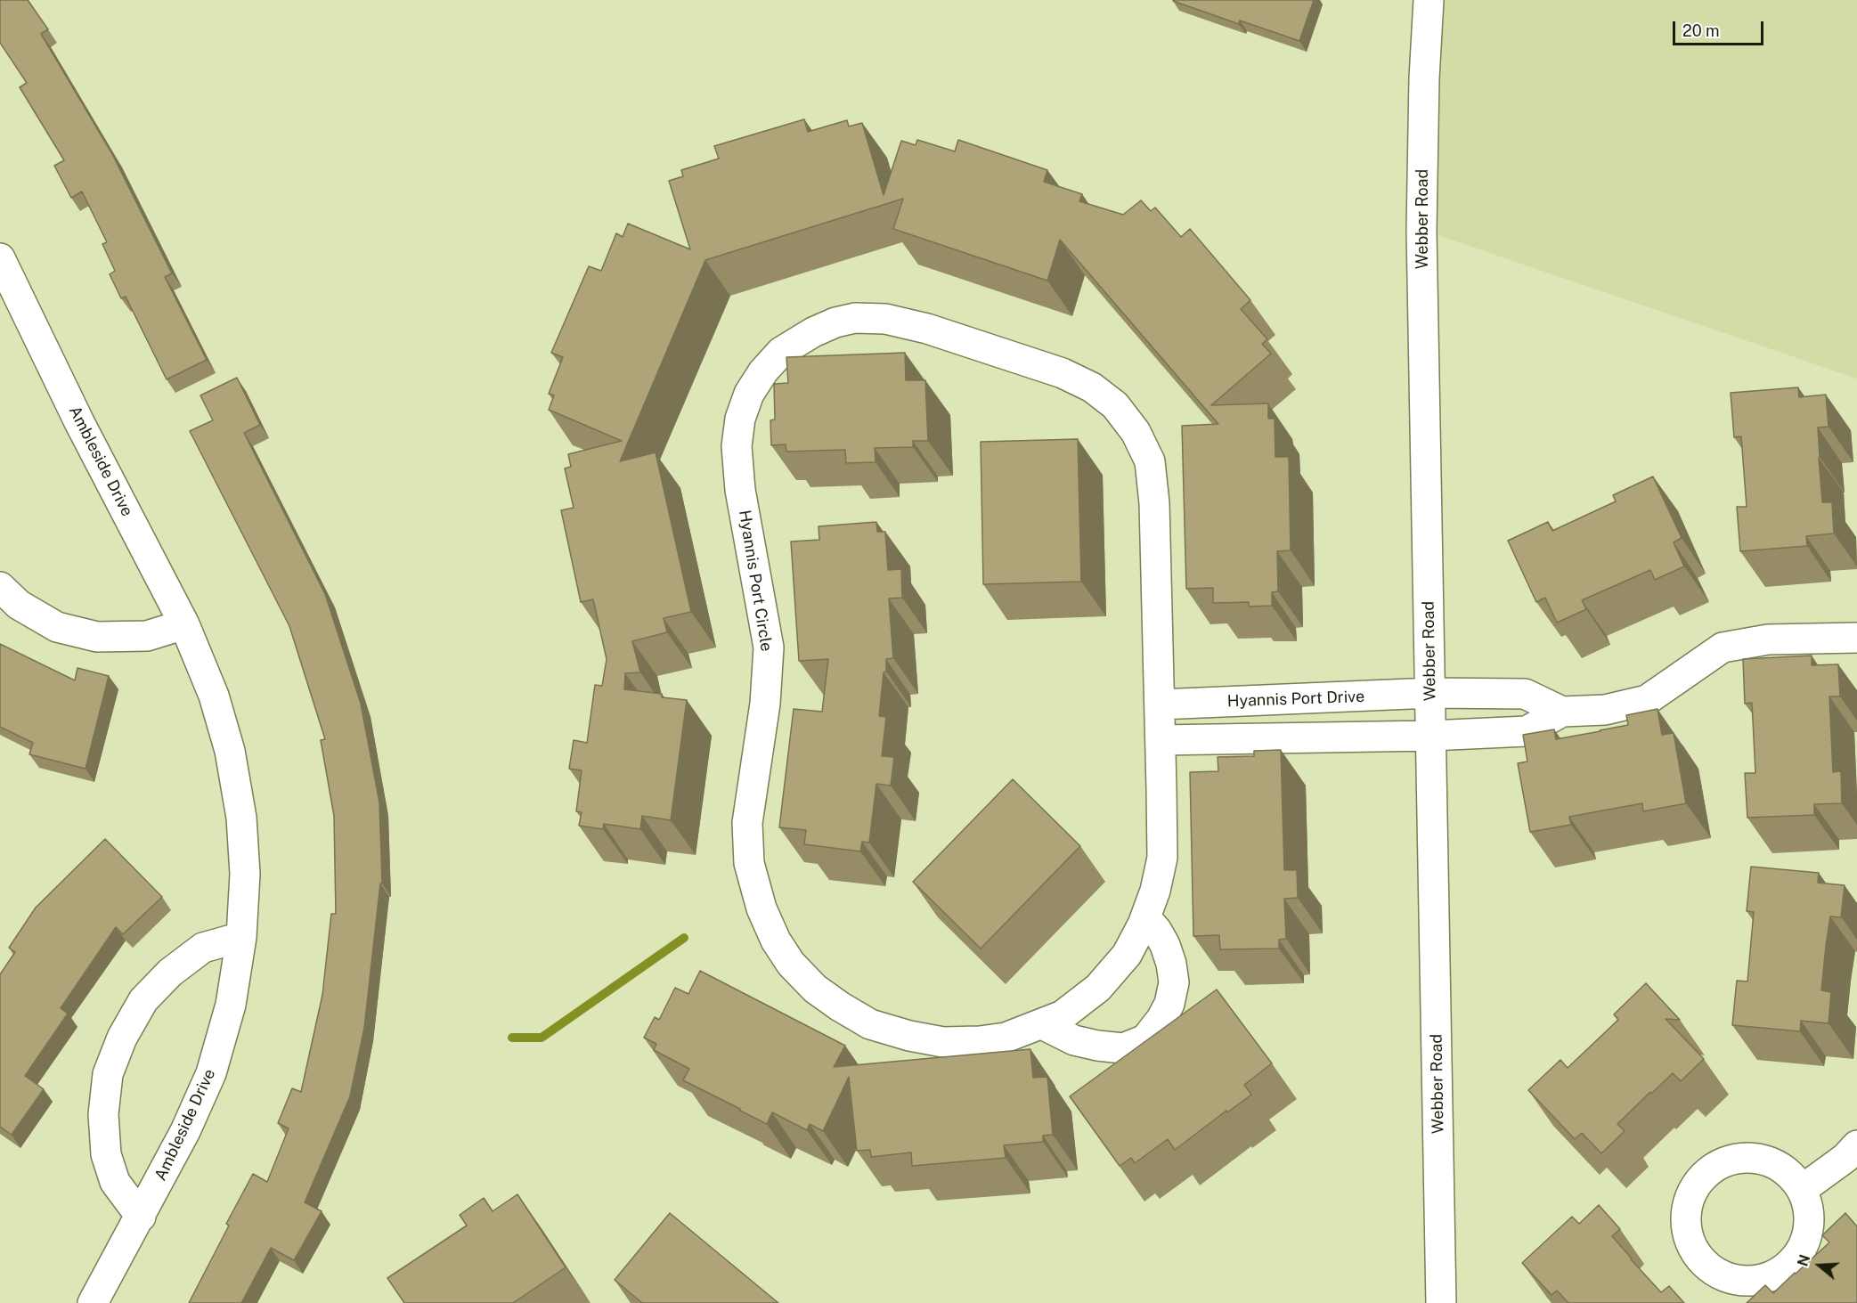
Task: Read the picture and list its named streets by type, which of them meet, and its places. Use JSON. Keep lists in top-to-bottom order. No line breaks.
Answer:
{"streets":{"street":["Webber Road","Ambleside Drive","Hyannis Port Circle","Hyannis Port Drive"]},"crossings":[["Webber Road","Hyannis Port Drive"],["Hyannis Port Circle","Hyannis Port Drive"]],"scale_bar":"20 m","north":"left"}
